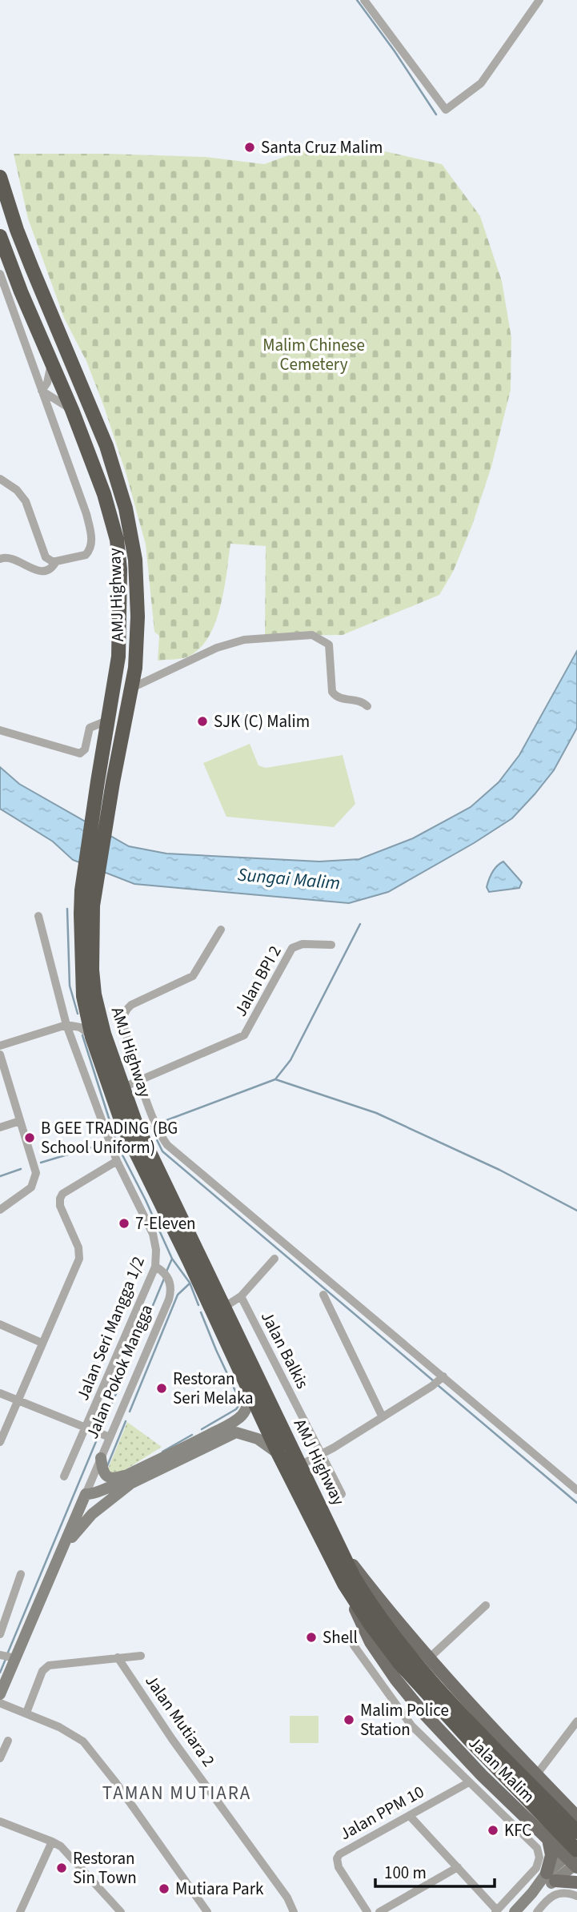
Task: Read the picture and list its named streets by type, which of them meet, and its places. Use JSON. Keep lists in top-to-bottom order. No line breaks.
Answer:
{"streets":{"highway":["AMJ Highway"],"main road":["Jalan Malim"],"street":["Jalan BPI 2","Jalan Seri Mangga 1/2","Jalan Balkis","Jalan Pokok Mangga","Jalan Mutiara 2","Jalan PPM 10"]},"crossings":[["AMJ Highway","Jalan BPI 2"],["AMJ Highway","Jalan Malim"],["Jalan Seri Mangga 1/2","Jalan Pokok Mangga"]],"districts":["TAMAN MUTIARA"],"water":["Sungai Malim"],"parks":["Malim Chinese Cemetery"],"places":["Santa Cruz Malim","SJK (C) Malim","B GEE TRADING (BG School Uniform)","7-Eleven","Restoran Seri Melaka","Shell","Malim Police Station","KFC","Restoran Sin Town","Mutiara Park"],"scale_bar":"100 m"}
